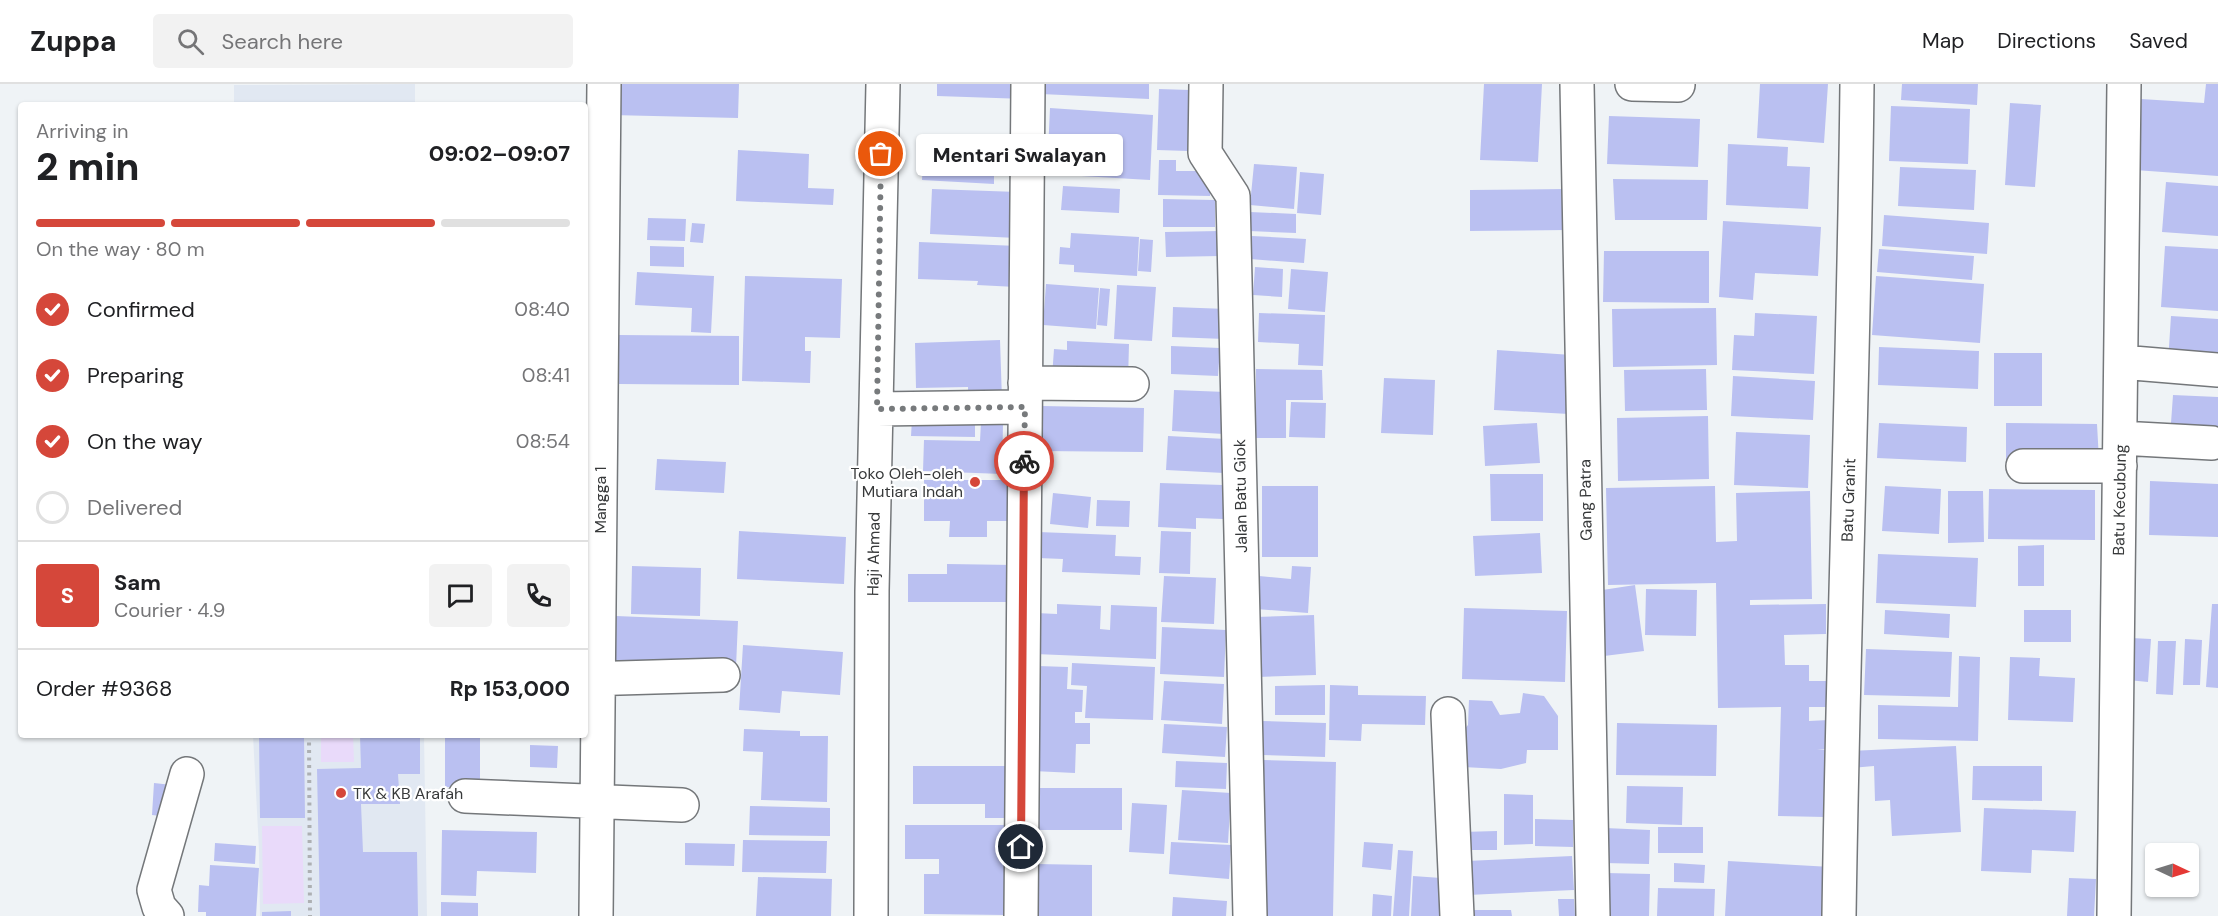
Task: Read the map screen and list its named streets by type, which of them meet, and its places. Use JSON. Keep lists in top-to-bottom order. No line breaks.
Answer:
{"streets":{"street":["Jalan Batu Giok","Mangga 1","Gang Patra","Batu Granit","Batu Kecubung","Haji Ahmad"]},"places":["Mentari Swalayan","Toko Oleh-oleh Mutiara Indah","TK & KB Arafah"],"north":"right","page":{"header":"Zuppa","search":"Search here","nav":["Map","Directions","Saved"],"heading":["2 min","Arriving in","09:02–09:07"],"panel":["Sam","Courier · 4.9","Order #9368","Rp 153,000"],"bubble":"Mentari Swalayan","bar":"On the way · 80 m","list":[["Confirmed","08:40"],["Preparing","08:41"],["On the way","08:54"],"Delivered"],"round":"S"}}
